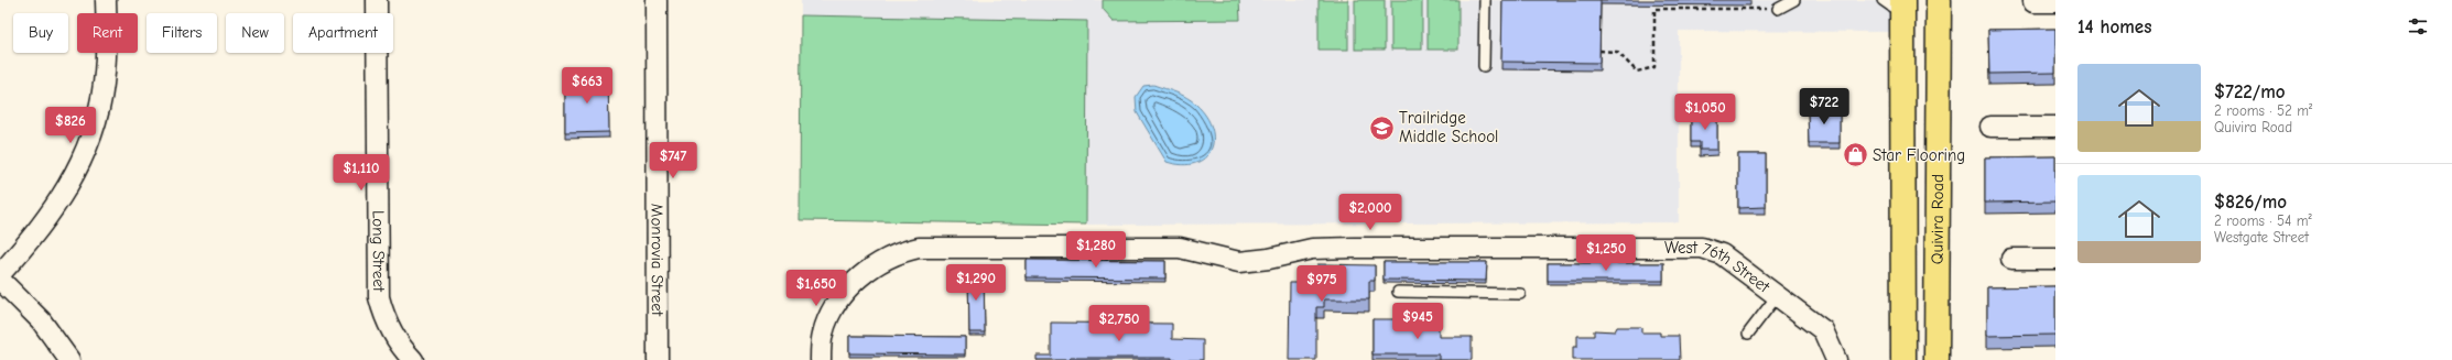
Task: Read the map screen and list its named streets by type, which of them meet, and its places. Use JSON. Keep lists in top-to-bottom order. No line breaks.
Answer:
{"streets":{"main road":["Quivira Road"],"street":["Long Street","Monrovia Street","West 76th Street"]},"places":{"school or university":["Trailridge Middle School"],"shop":["Star Flooring"]},"page":{"heading":"14 homes","chip":["Buy","Rent","Filters","New","Apartment"],"list":[{"name":"$722/mo","note":"2 rooms · 52 m² · Quivira Road"},{"name":"$826/mo","note":"2 rooms · 54 m² · Westgate Street"}],"price":["$663","$722","$1,050","$826","$747","$1,110","$2,000","$1,280","$1,250","$1,290","$975","$1,650","$945","$2,750"]}}
